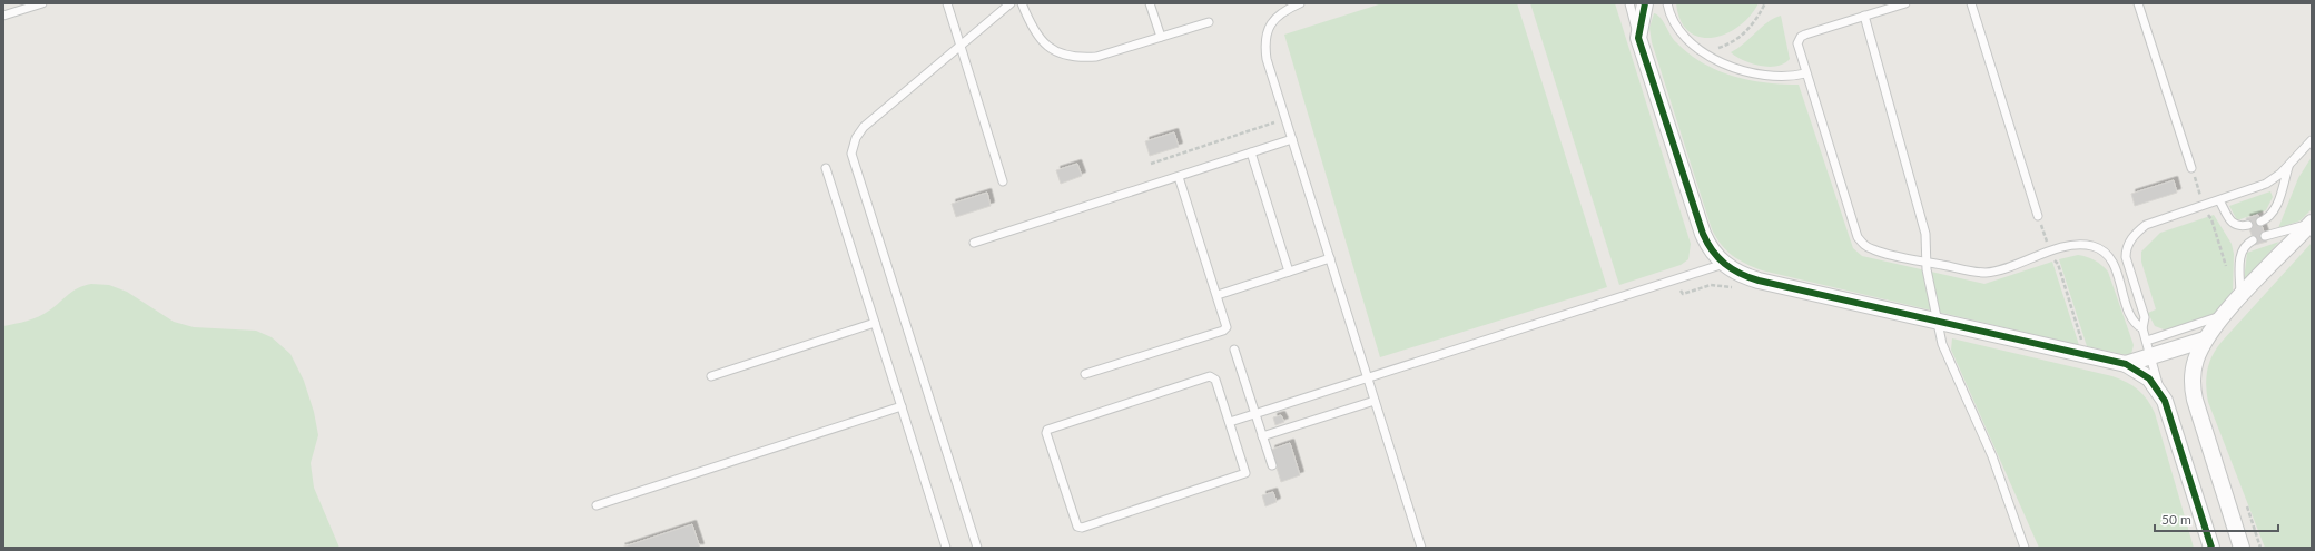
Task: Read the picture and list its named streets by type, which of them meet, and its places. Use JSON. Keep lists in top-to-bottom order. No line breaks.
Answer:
{"scale_bar":"50 m"}
